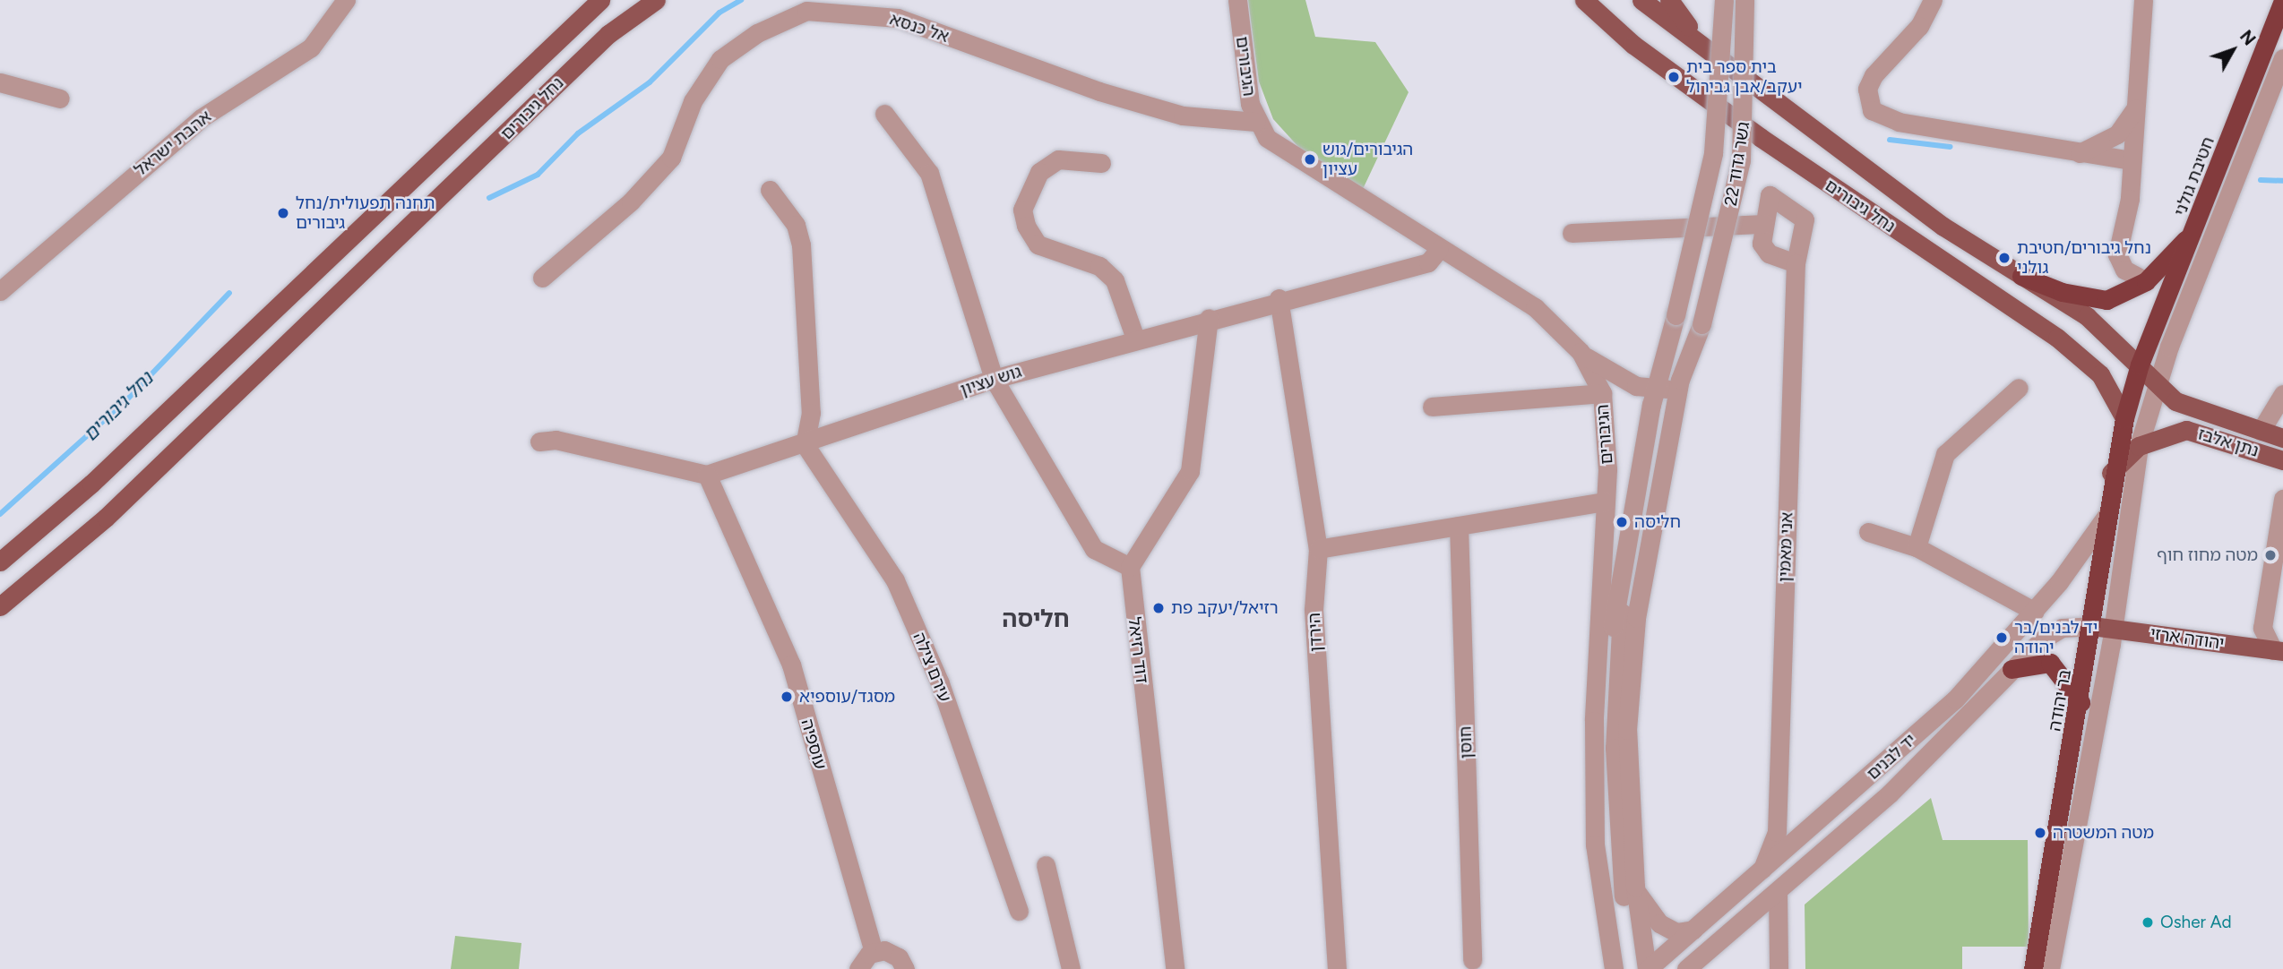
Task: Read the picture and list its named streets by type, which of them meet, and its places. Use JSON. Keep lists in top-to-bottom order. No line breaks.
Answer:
{"streets":{"highway":["חטיבת גולני","בר יהודה"],"main road":["נחל גיבורים","נתן אלבז","יהודה ארזי"],"street":["אל כנסא","הגיבורים","אהבת ישראל","גשר גדוד 22","גוש עציון","אני מאמין","הירדן","דוד רזיאל","עירם צילה","חוסן","עוספיה","יד לבנים"]},"crossings":[["אל כנסא","הגיבורים"],["הגיבורים","גוש עציון"],["נחל גיבורים","חטיבת גולני"],["נחל גיבורים","נתן אלבז"],["נחל גיבורים","בר יהודה"],["חטיבת גולני","נתן אלבז"],["חטיבת גולני","בר יהודה"],["גוש עציון","הירדן"],["גוש עציון","עירם צילה"],["גוש עציון","עוספיה"],["נתן אלבז","בר יהודה"],["אני מאמין","יד לבנים"],["יהודה ארזי","בר יהודה"],["יהודה ארזי","יד לבנים"],["בר יהודה","יד לבנים"]],"districts":["חליסה"],"water":["נחל גיבורים"],"places":["בית ספר בית יעקב/אבן גבירול","הגיבורים/גוש עציון","תחנה תפעולית/נחל גיבורים","נחל גיבורים/חטיבת גולני","חליסה","מטה מחוז חוף","רזיאל/יעקב פת","יד לבנים/בר יהודה","מסגד/עוספיא","מטה המשטרה","Osher Ad"],"north":"top right"}
